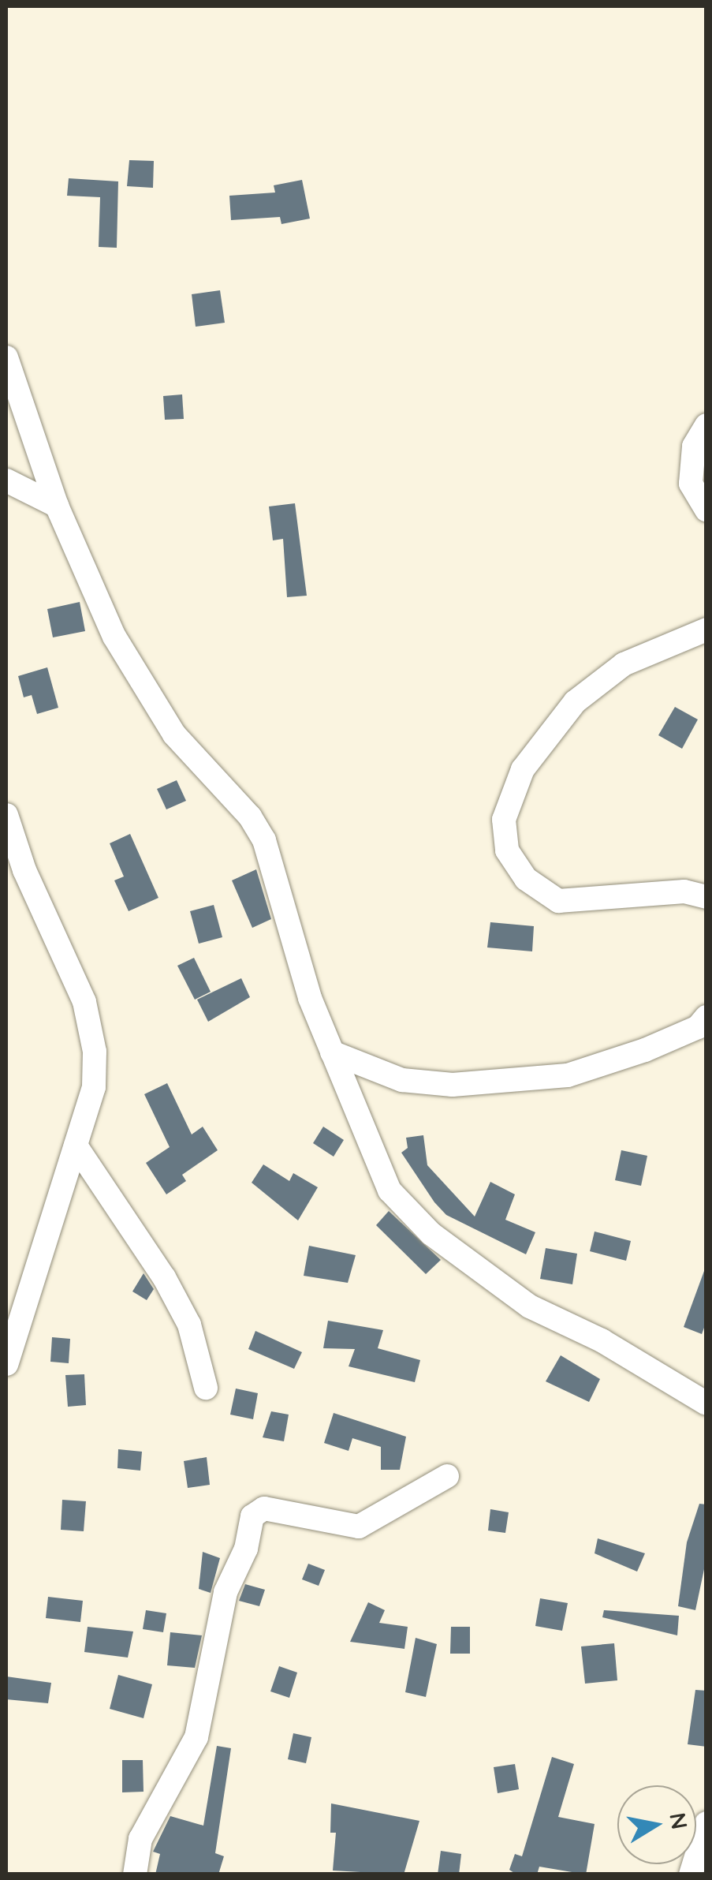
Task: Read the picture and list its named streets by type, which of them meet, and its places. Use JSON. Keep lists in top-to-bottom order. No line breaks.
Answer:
{"north":"right"}
